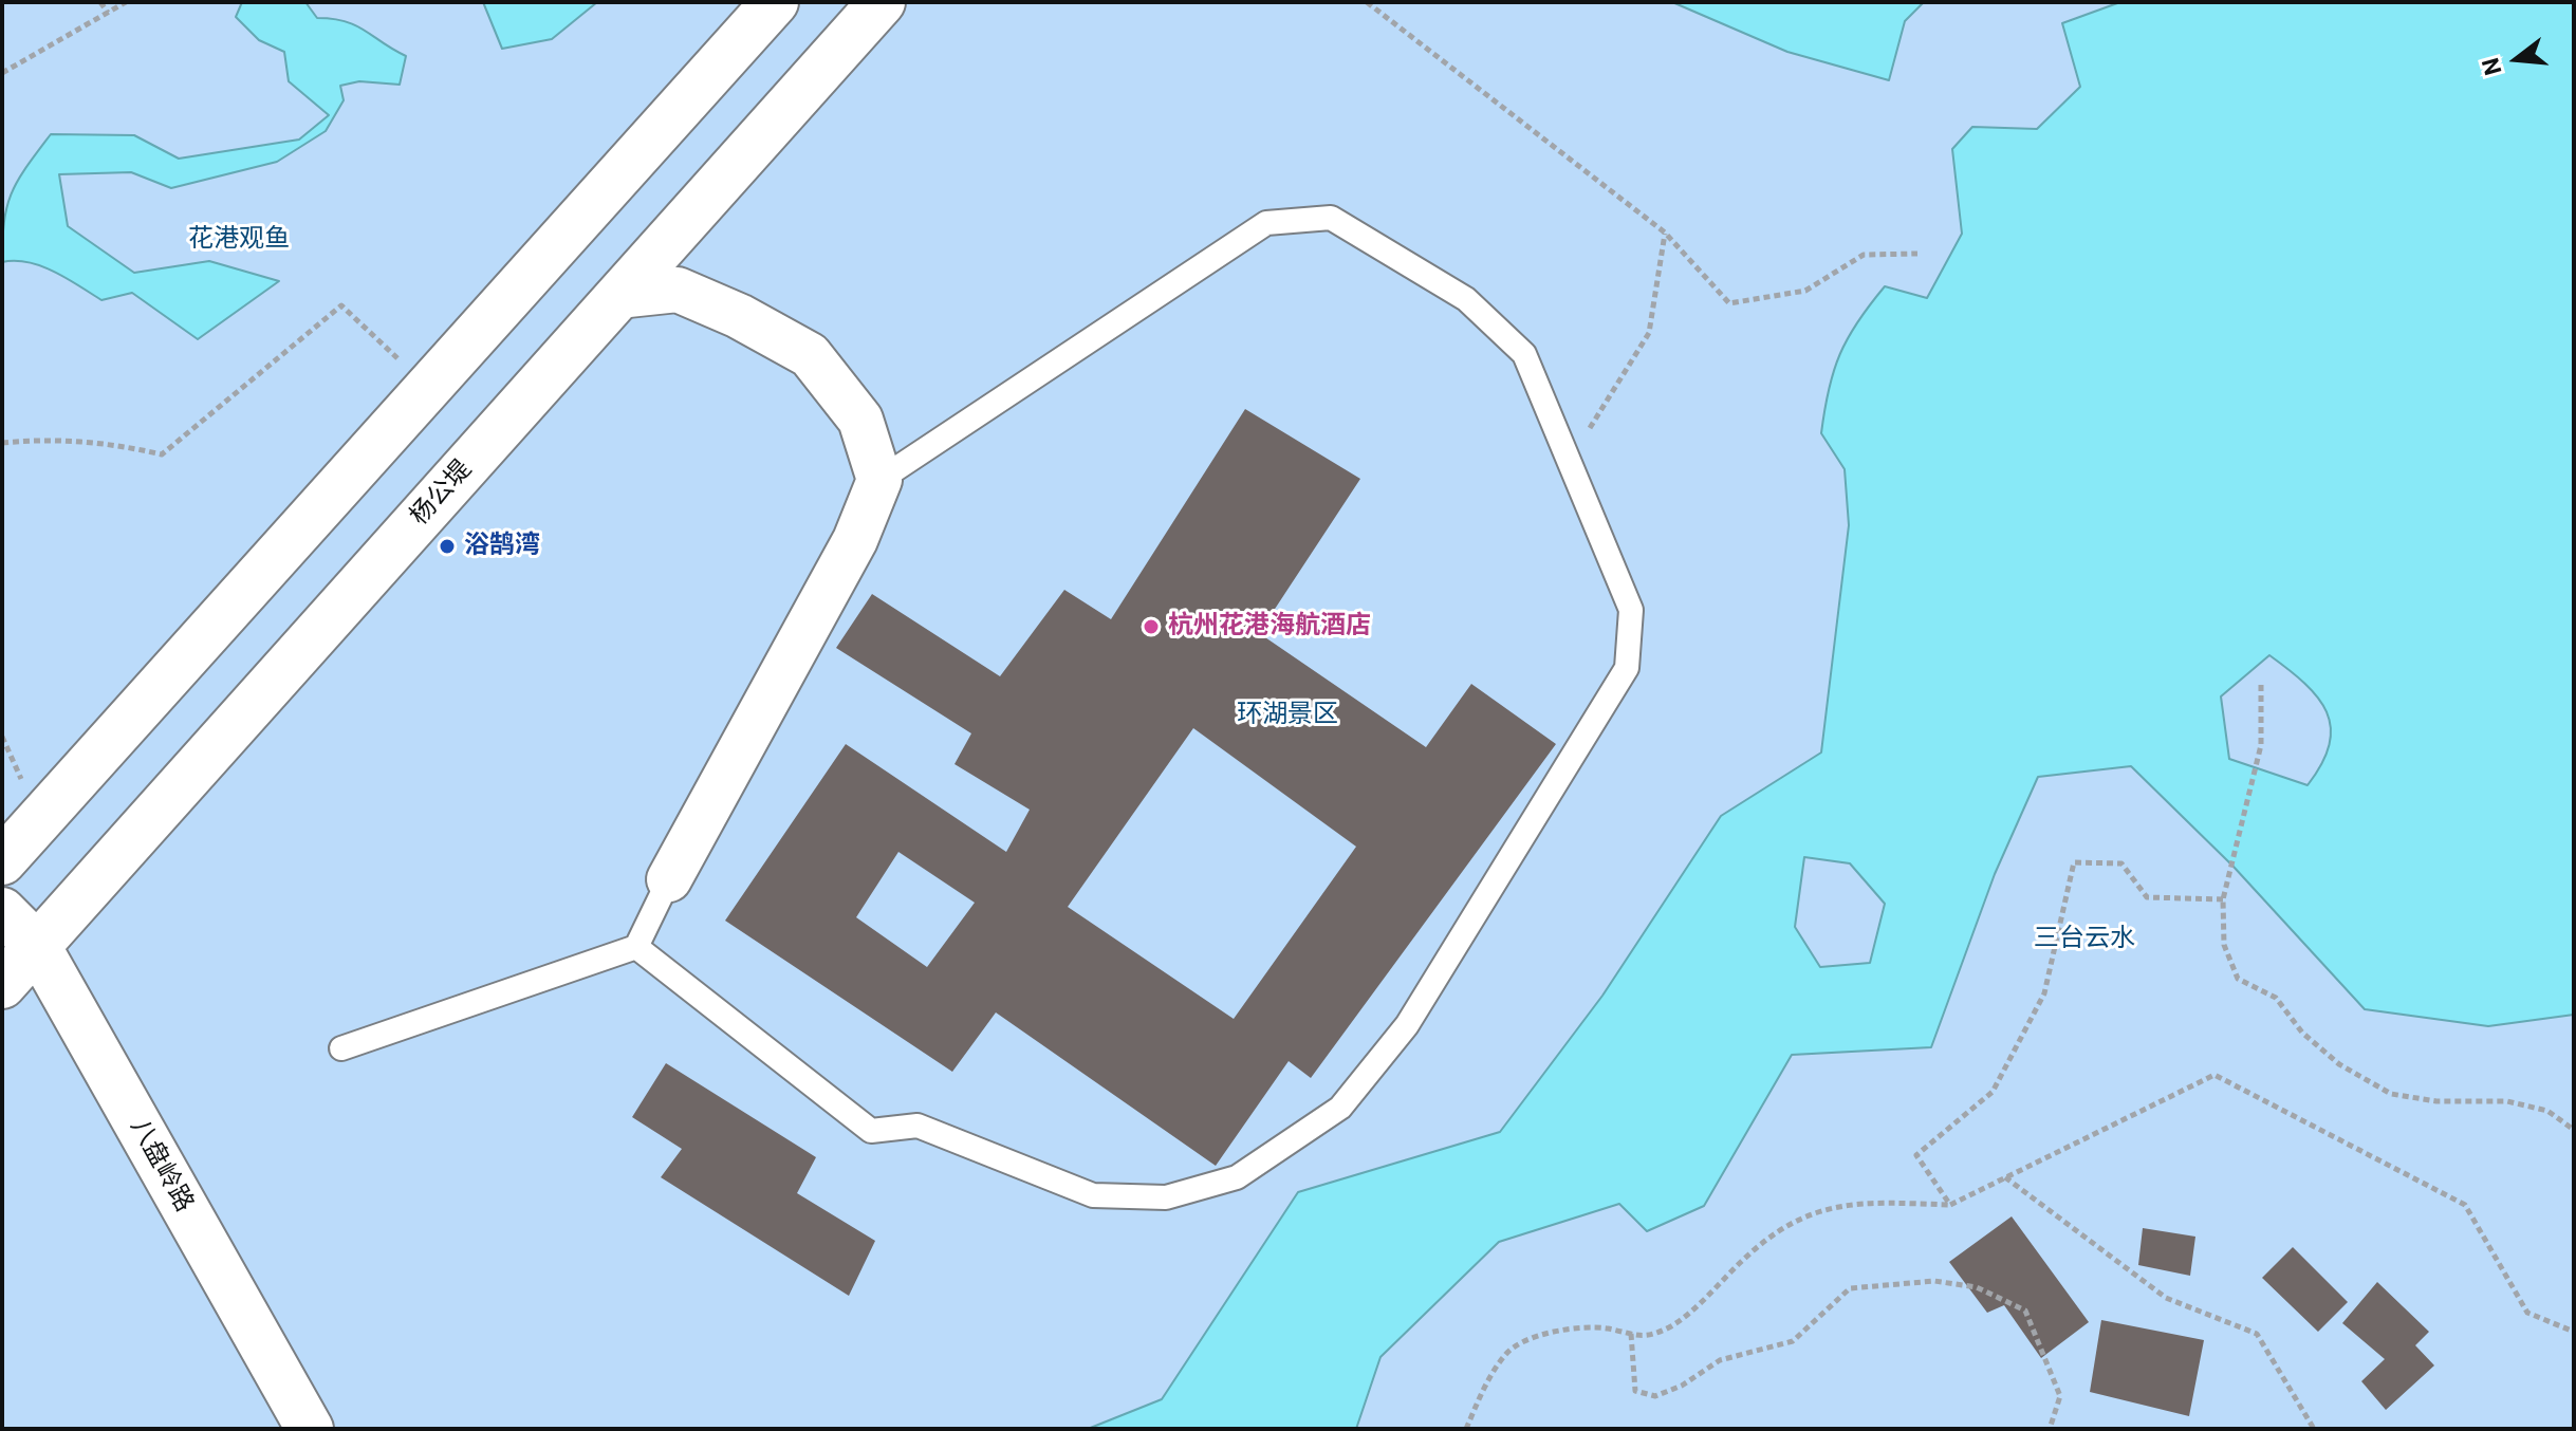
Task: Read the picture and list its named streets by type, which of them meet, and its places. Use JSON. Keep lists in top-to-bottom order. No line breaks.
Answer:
{"streets":{"main road":["杨公堤","八盘岭路"]},"crossings":[["杨公堤","八盘岭路"]],"parks":["花港观鱼","环湖景区","三台云水"],"places":["浴鹄湾","杭州花港海航酒店"],"north":"left"}
